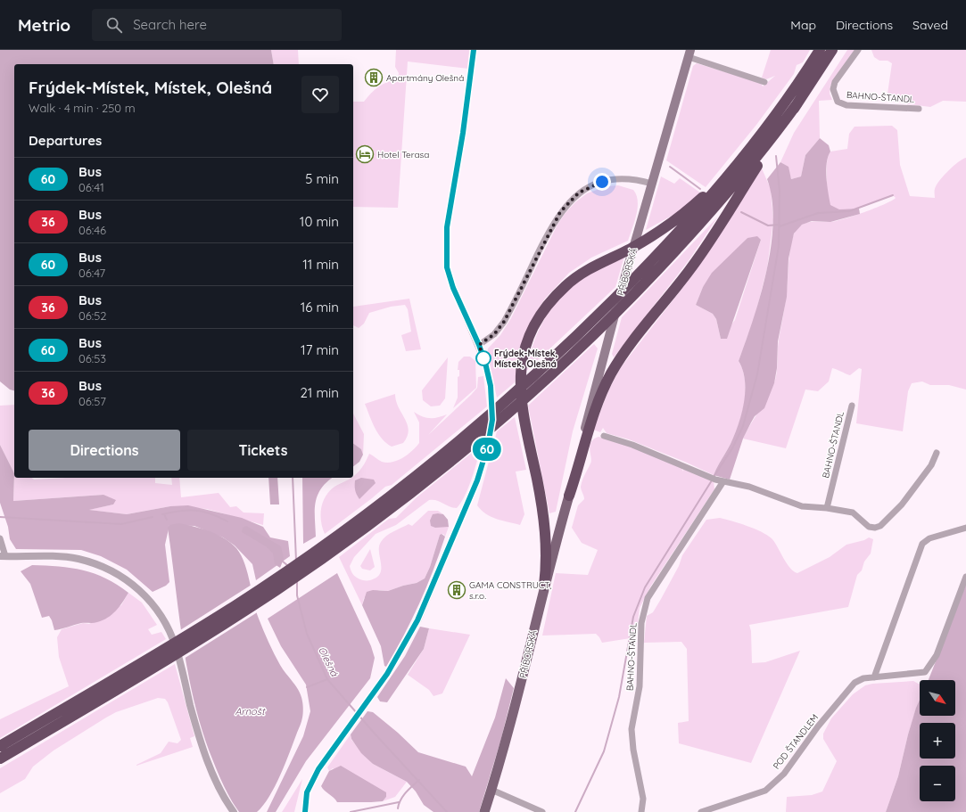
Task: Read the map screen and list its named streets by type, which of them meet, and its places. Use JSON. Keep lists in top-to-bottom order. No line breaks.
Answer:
{"streets":{"main road":["PŘÍBORSKÁ"],"street":["BAHNO-ŠTANDL","POD ŠTANDLEM"]},"water":["Olešná","Arnošt"],"places":{"building":["Apartmány Olešná","GAMA CONSTRUCT, s.r.o."],"hotel":["Hotel Terasa"],"other":["Frýdek-Místek, Místek, Olešná"]},"lines":["bus line 60"],"north":"bottom right","page":{"header":"Metrio","search":"Search here","nav":["Map","Directions","Saved"],"on_map":"60","heading":[["Frýdek-Místek, Místek, Olešná","Walk · 4 min · 250 m"],"Departures"],"list":[{"mark":"60","name":"Bus","note":"06:41","value":"5 min"},{"mark":"36","name":"Bus","note":"06:46","value":"10 min"},{"mark":"60","name":"Bus","note":"06:47","value":"11 min"},{"mark":"36","name":"Bus","note":"06:52","value":"16 min"},{"mark":"60","name":"Bus","note":"06:53","value":"17 min"},{"mark":"36","name":"Bus","note":"06:57","value":"21 min"}],"buttons":["Directions","Tickets"],"map_buttons":["+","−"]}}
